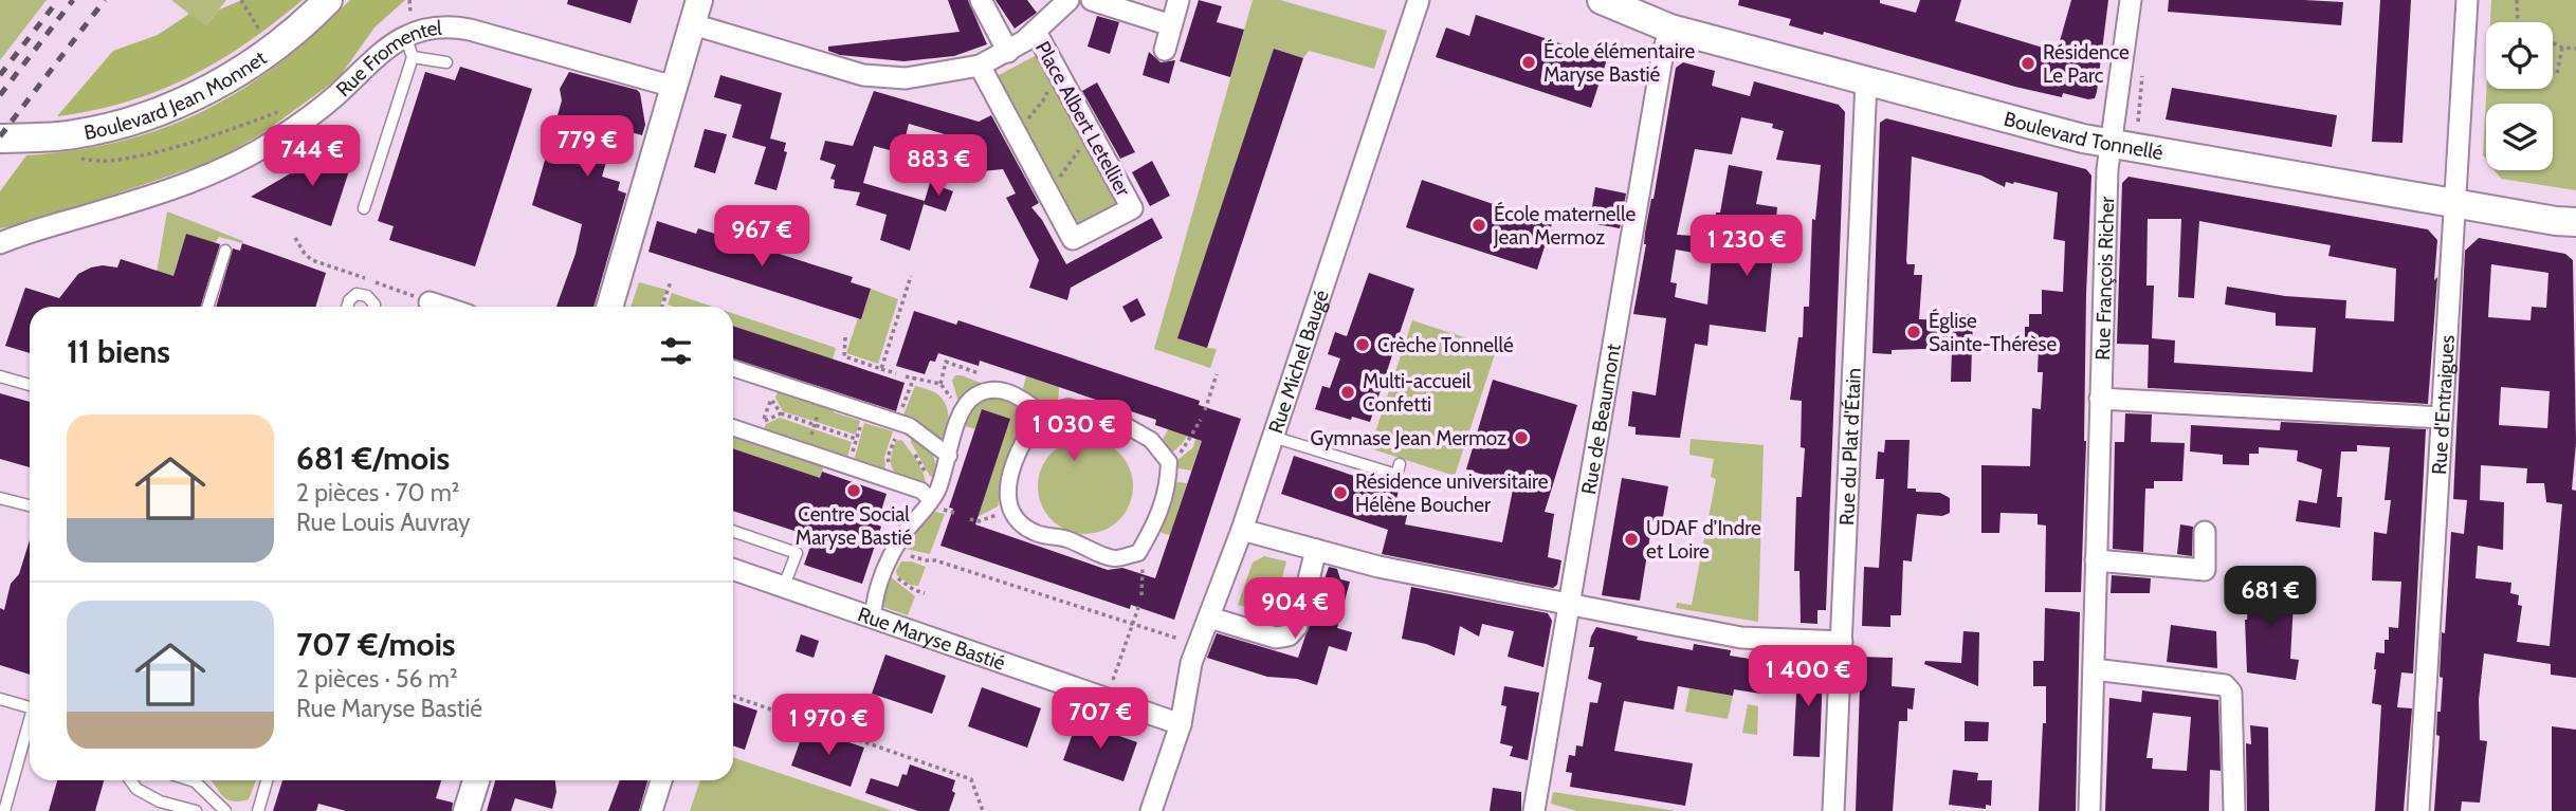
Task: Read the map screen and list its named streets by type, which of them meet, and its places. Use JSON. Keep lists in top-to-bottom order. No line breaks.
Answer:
{"streets":{"main road":["Boulevard Jean Monnet","Boulevard Tonnellé"],"street":["Rue Fromentel","Place Albert Letellier","Rue François Richer","Rue Michel Baugé","Rue d'Entraigues","Rue de Beaumont","Rue du Plat d'Étain","Rue Maryse Bastié"]},"crossings":[["Boulevard Tonnellé","Rue François Richer"],["Boulevard Tonnellé","Rue d'Entraigues"],["Boulevard Tonnellé","Rue de Beaumont"],["Boulevard Tonnellé","Rue du Plat d'Étain"],["Rue Michel Baugé","Rue Maryse Bastié"]],"places":["École élémentaire Maryse Bastié","Résidence Le Parc","École maternelle Jean Mermoz","Église Sainte-Thérèse","Crèche Tonnellé","Multi-accueil Confetti","Gymnase Jean Mermoz","Centre Social Maryse Bastié","Résidence universitaire Hélène Boucher","UDAF d’Indre et Loire"],"page":{"price":["779 €","744 €","883 €","967 €","1 230 €","1 030 €","681 €","904 €","1 400 €","707 €","1 970 €"],"heading":"11 biens","list":[{"name":"681 €/mois","note":"2 pièces · 70 m² · Rue Louis Auvray"},{"name":"707 €/mois","note":"2 pièces · 56 m² · Rue Maryse Bastié"}]}}
